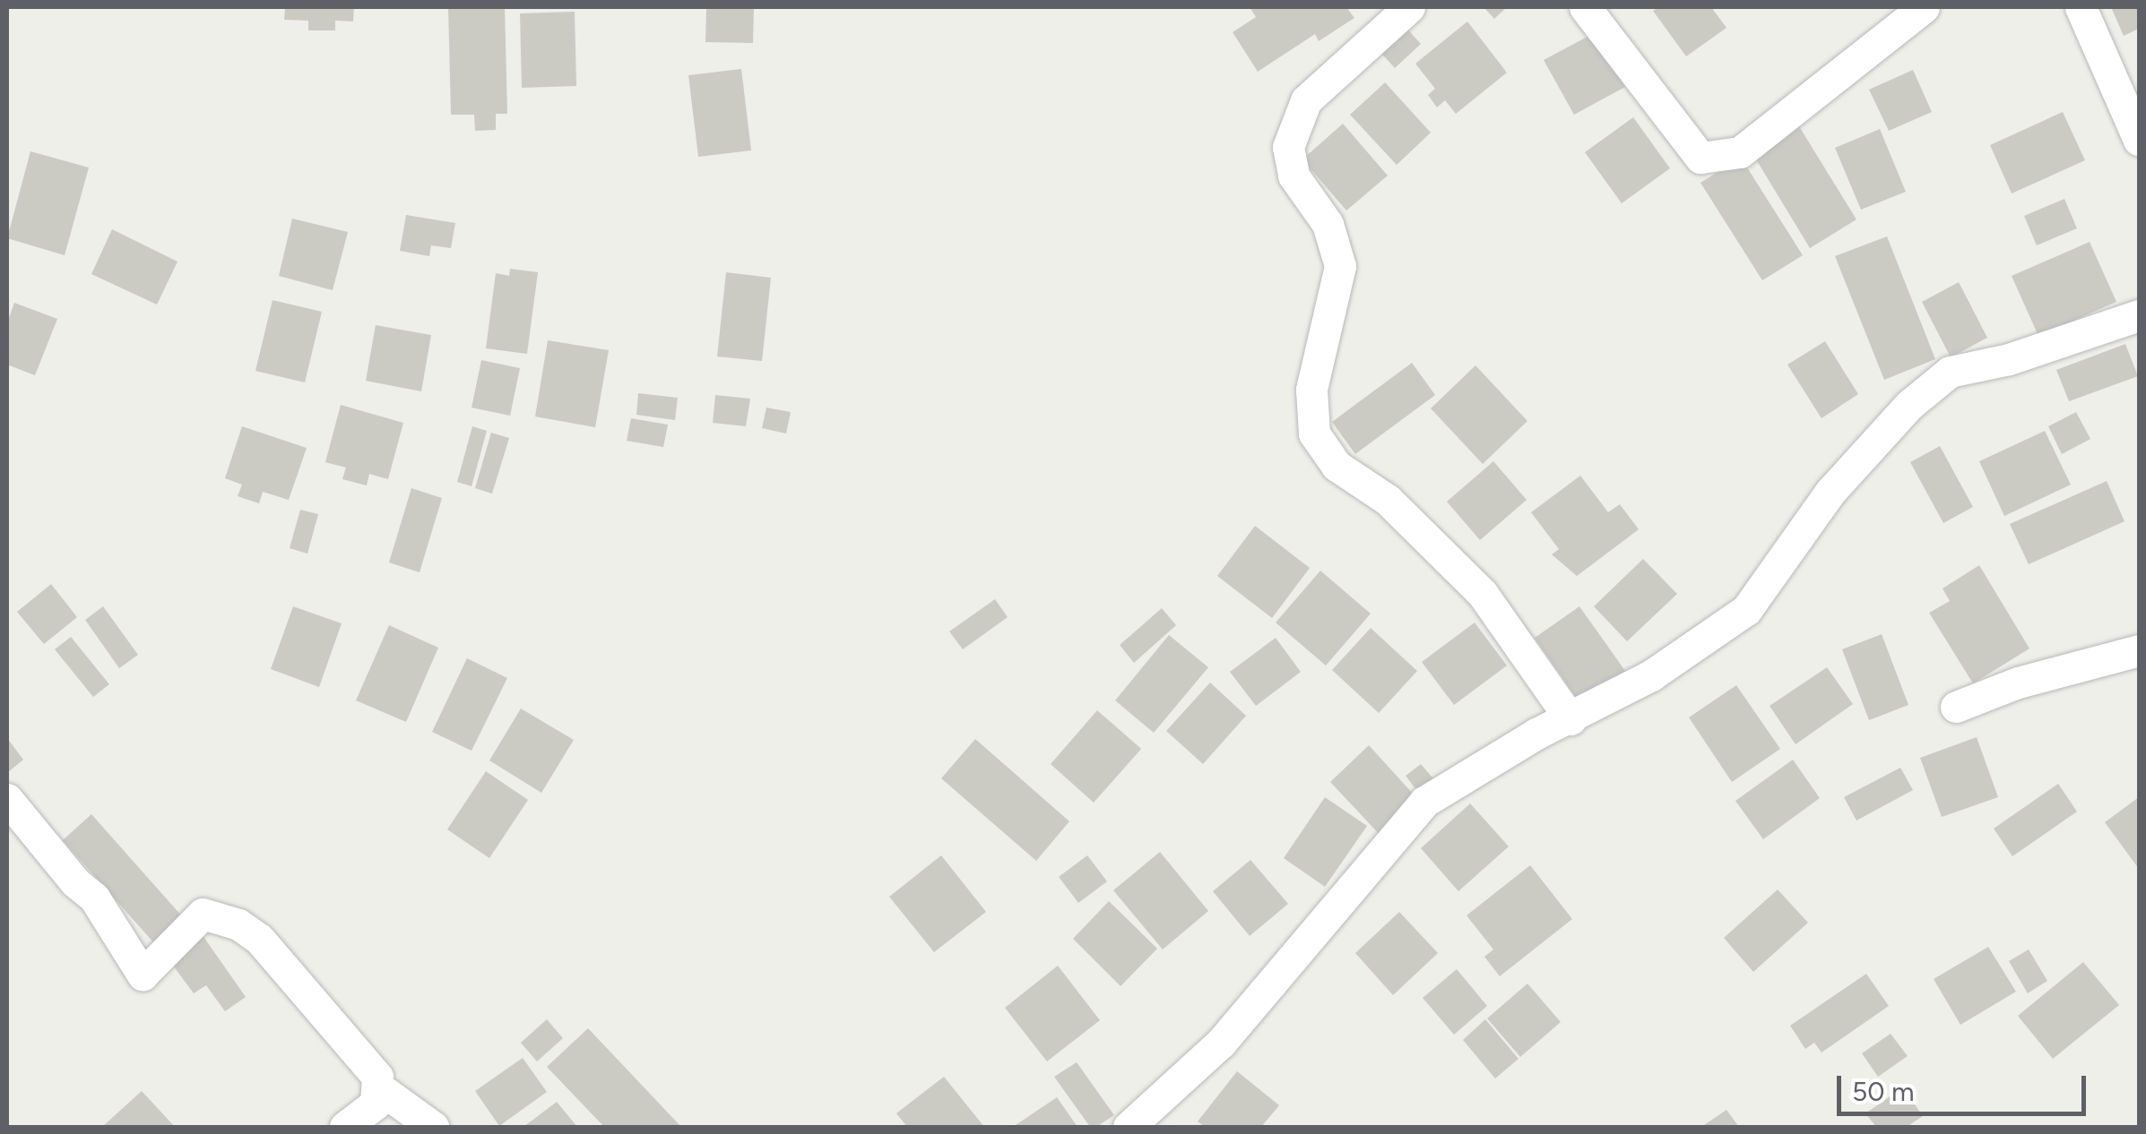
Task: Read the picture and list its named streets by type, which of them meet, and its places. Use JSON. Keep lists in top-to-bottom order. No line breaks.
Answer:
{"scale_bar":"50 m"}
